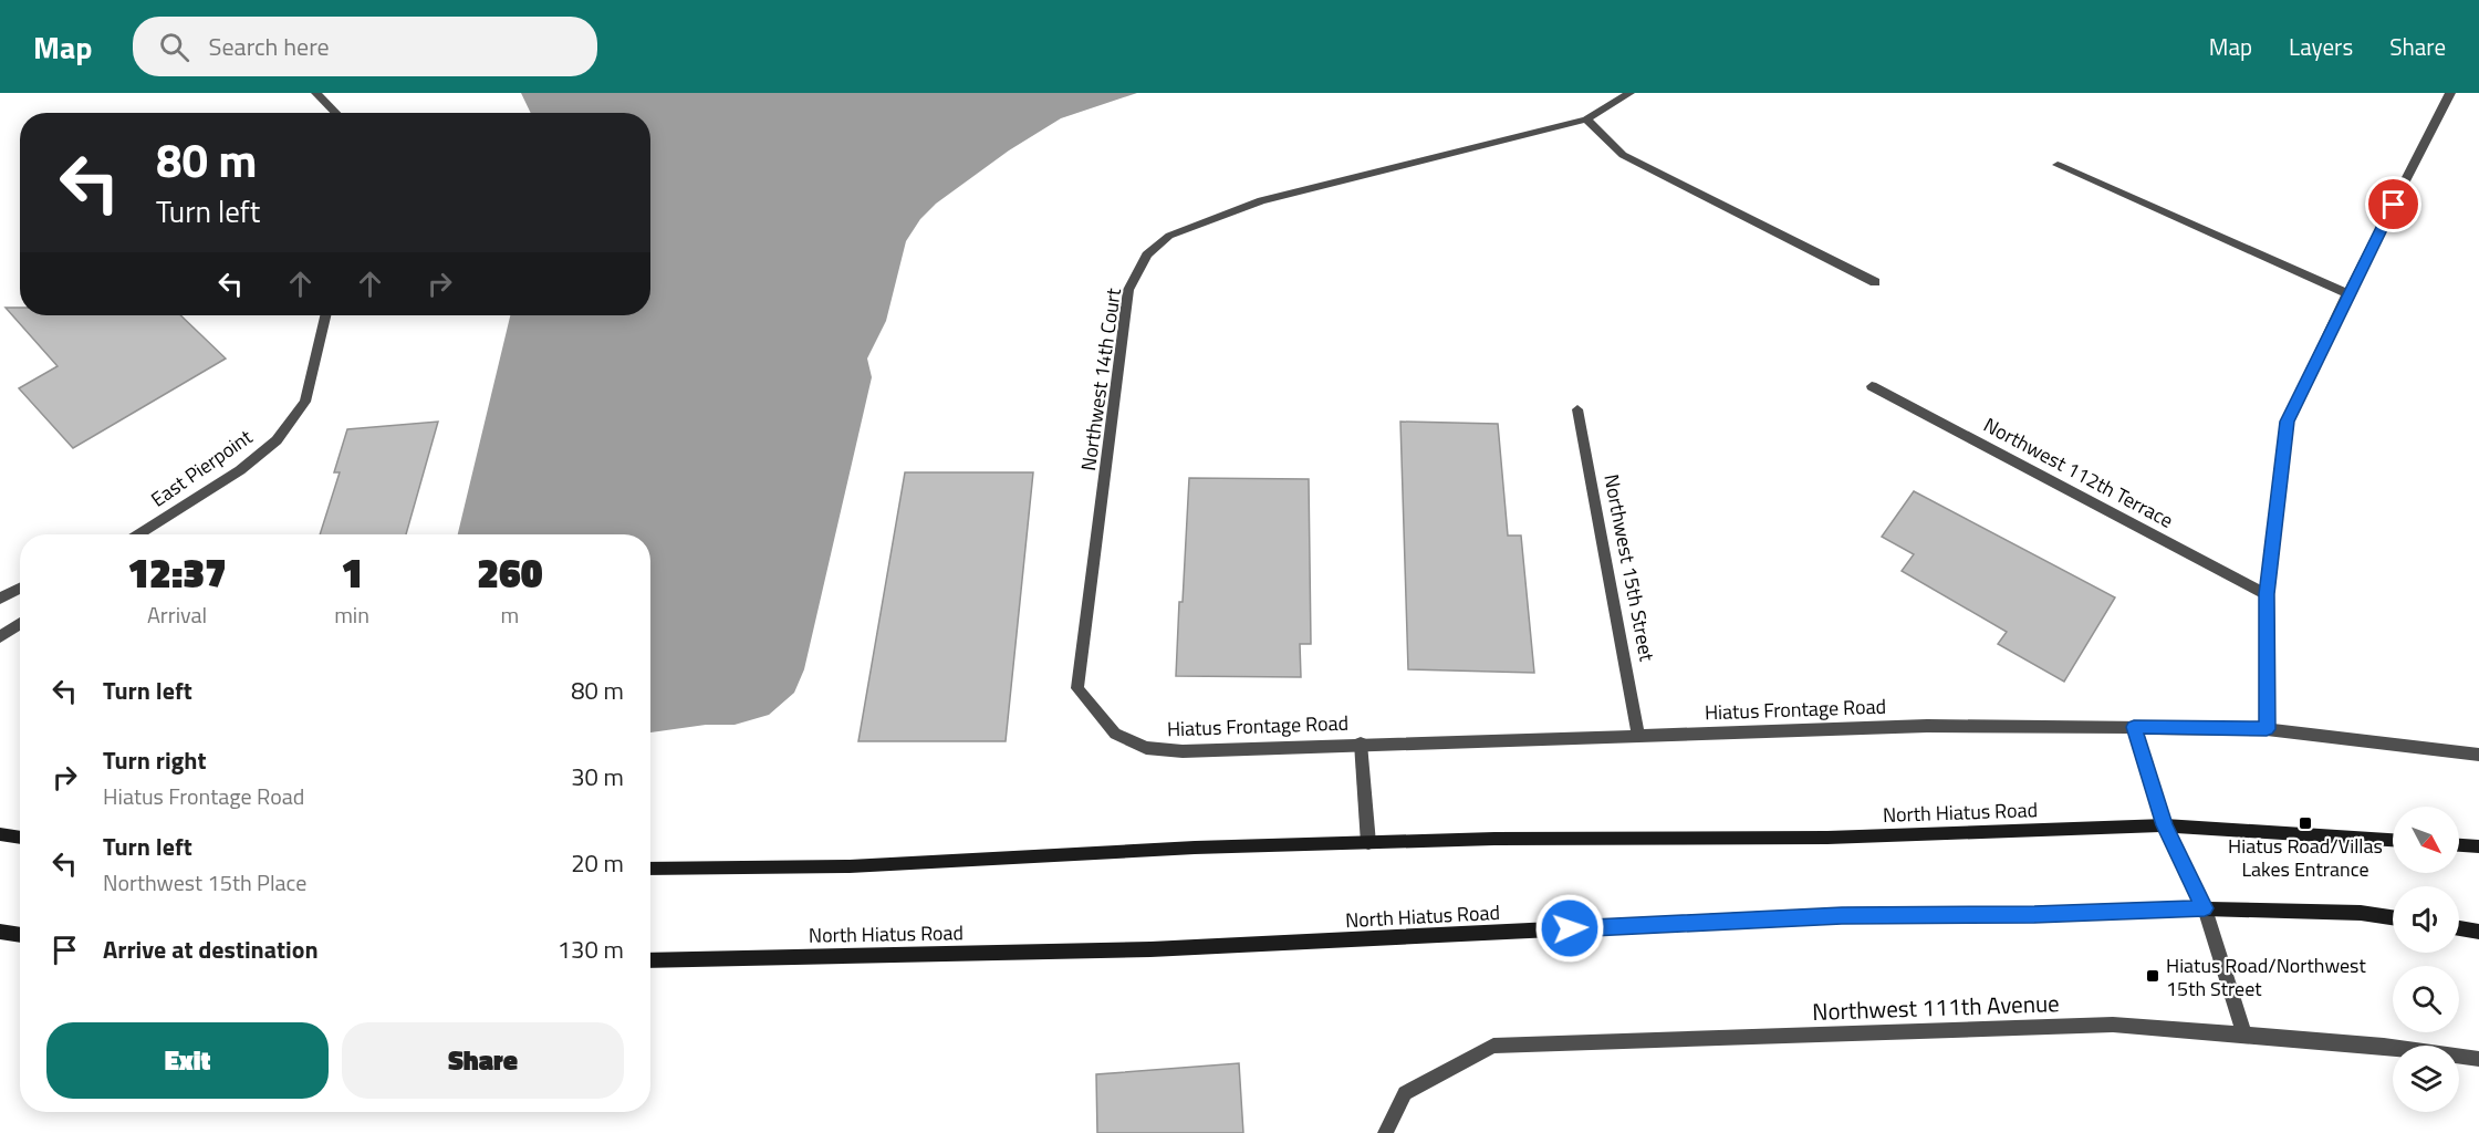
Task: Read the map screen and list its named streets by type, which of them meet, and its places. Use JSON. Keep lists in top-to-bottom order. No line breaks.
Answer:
{"streets":{"main road":["North Hiatus Road"],"street":["Northwest 14th Court","East Pierpoint","Northwest 112th Terrace","Northwest 15th Street","Hiatus Frontage Road","Northwest 111th Avenue"]},"crossings":[["Northwest 14th Court","Hiatus Frontage Road"],["Northwest 15th Street","Hiatus Frontage Road"]],"places":{"transit":["Hiatus Road/Villas Lakes Entrance","Hiatus Road/Northwest 15th Street"]},"north":"bottom right","page":{"header":"Map","search":"Search here","nav":["Map","Layers","Share"],"turn":["80 m","Turn left"],"eta":["12:37","Arrival","1","min","260","m"],"list":[{"name":"Turn left","value":"80 m"},{"name":"Turn right","note":"Hiatus Frontage Road","value":"30 m"},{"name":"Turn left","note":"Northwest 15th Place","value":"20 m"},{"name":"Arrive at destination","value":"130 m"}],"buttons":["Exit","Share"]}}
